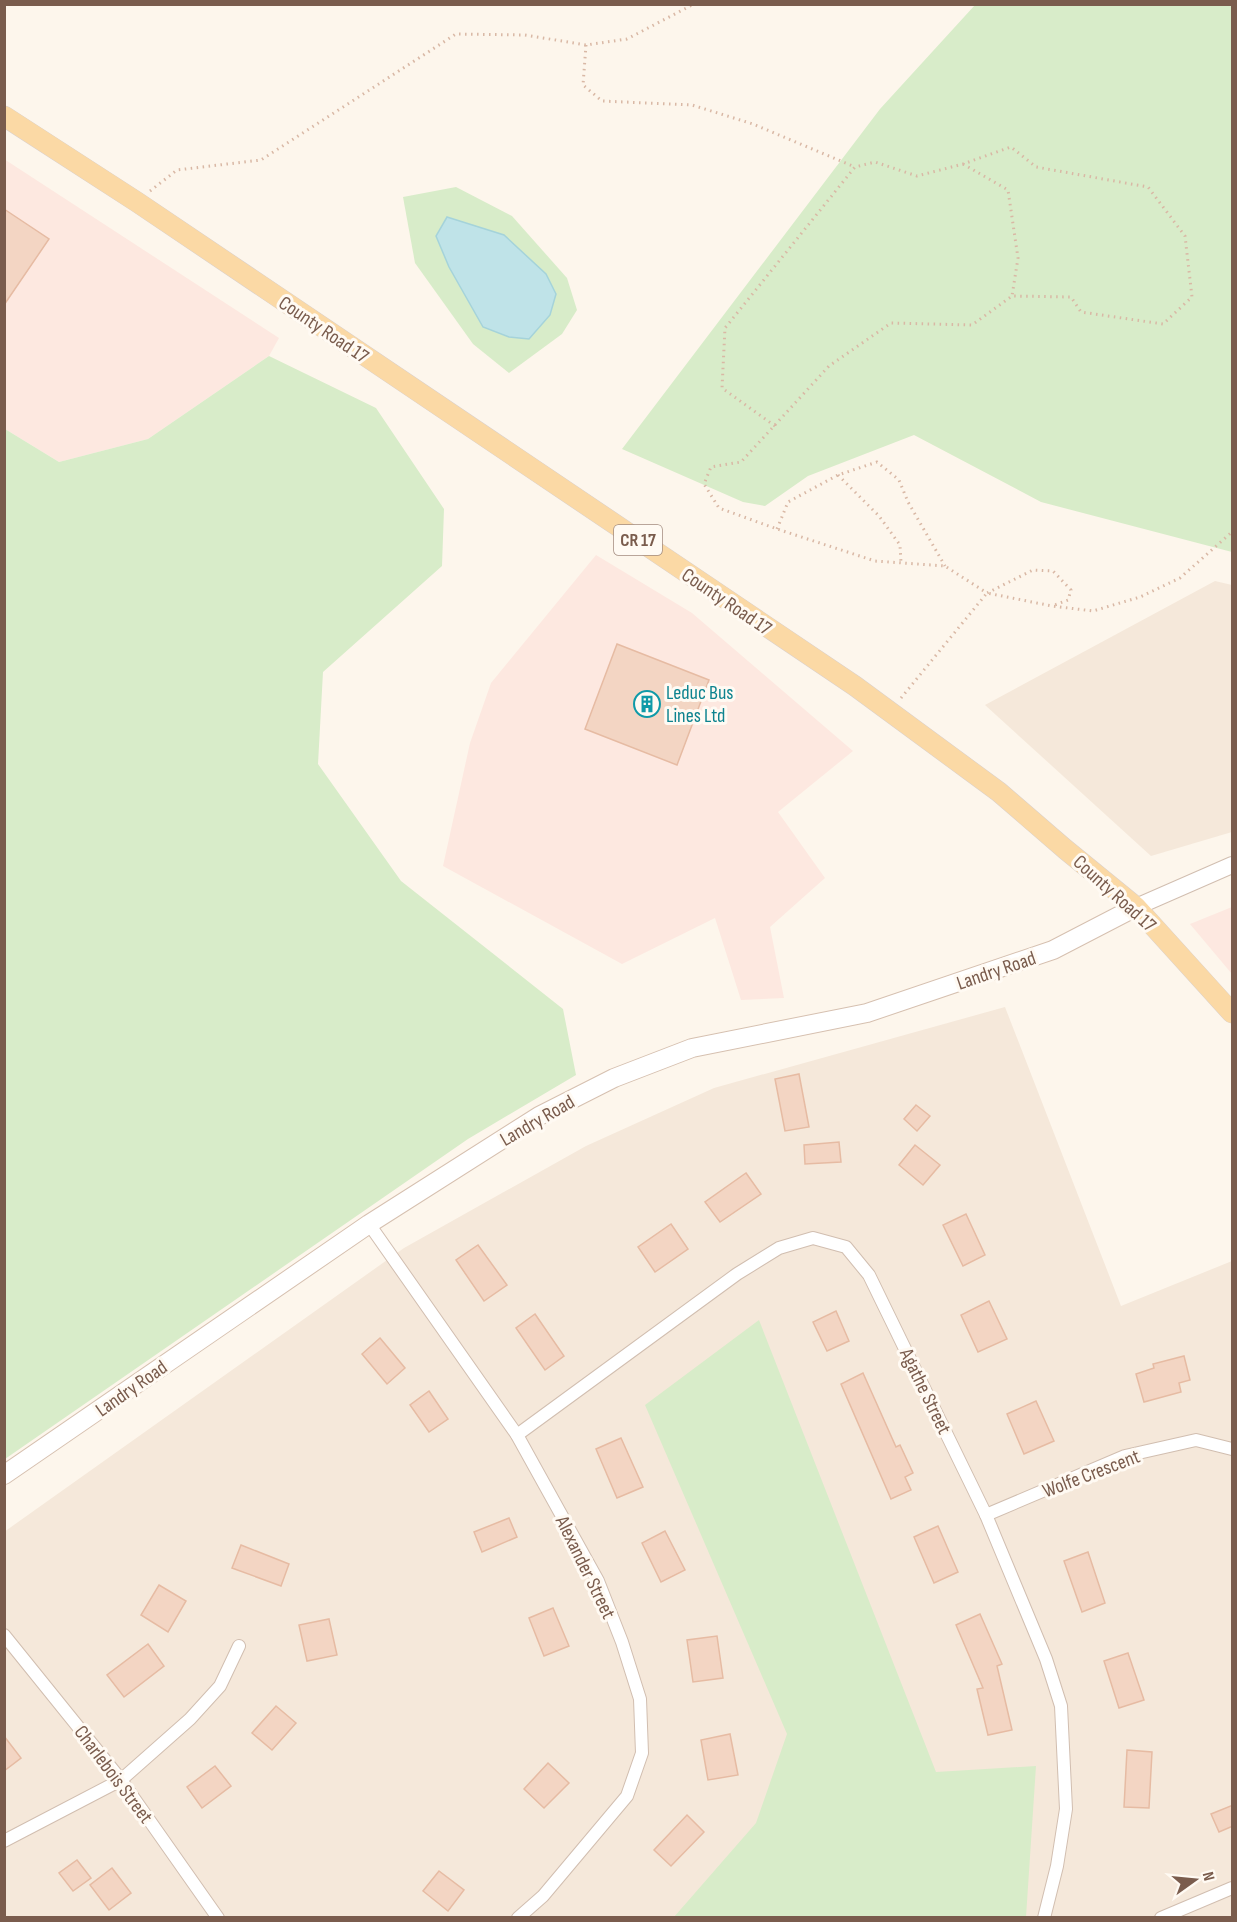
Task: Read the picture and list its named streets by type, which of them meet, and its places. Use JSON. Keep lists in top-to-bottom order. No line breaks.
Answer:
{"streets":{"main road":["County Road 17","CR 17","Landry Road"],"street":["Agathe Street","Wolfe Crescent","Alexander Street","Charlebois Street"]},"crossings":[["County Road 17","Landry Road"],["Landry Road","Alexander Street"],["Agathe Street","Wolfe Crescent"],["Agathe Street","Alexander Street"]],"places":{"building":["Leduc Bus Lines Ltd"]},"north":"right"}
